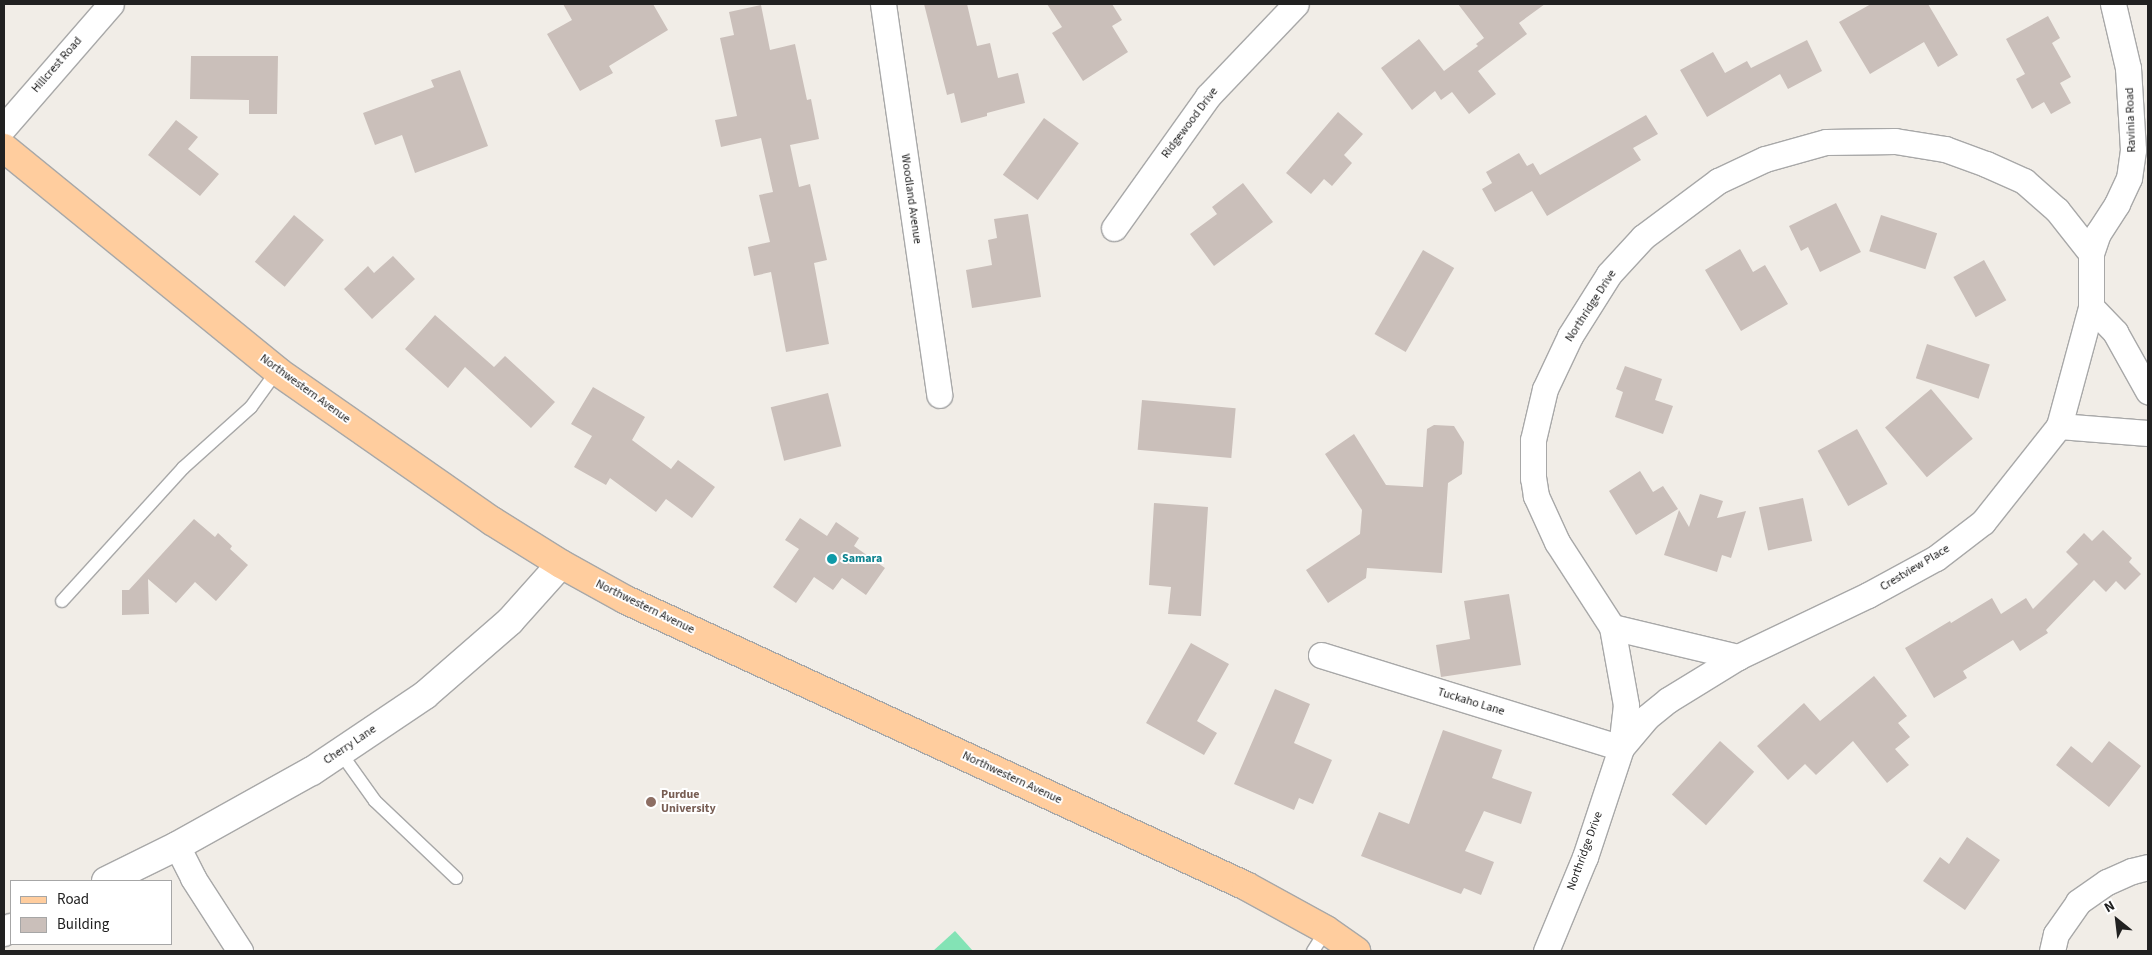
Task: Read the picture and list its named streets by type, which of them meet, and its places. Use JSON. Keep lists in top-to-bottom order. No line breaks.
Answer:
{"streets":{"main road":["Northwestern Avenue"],"street":["Hillcrest Road","Ravinia Road","Ridgewood Drive","Woodland Avenue","Northridge Drive","Crestview Place","Tuckaho Lane","Cherry Lane"]},"crossings":[["Ravinia Road","Northridge Drive"],["Ravinia Road","Crestview Place"],["Northridge Drive","Crestview Place"],["Northridge Drive","Tuckaho Lane"],["Northwestern Avenue","Cherry Lane"]],"places":["Samara","Purdue University"],"legend":["Road","Building"],"north":"top left"}
